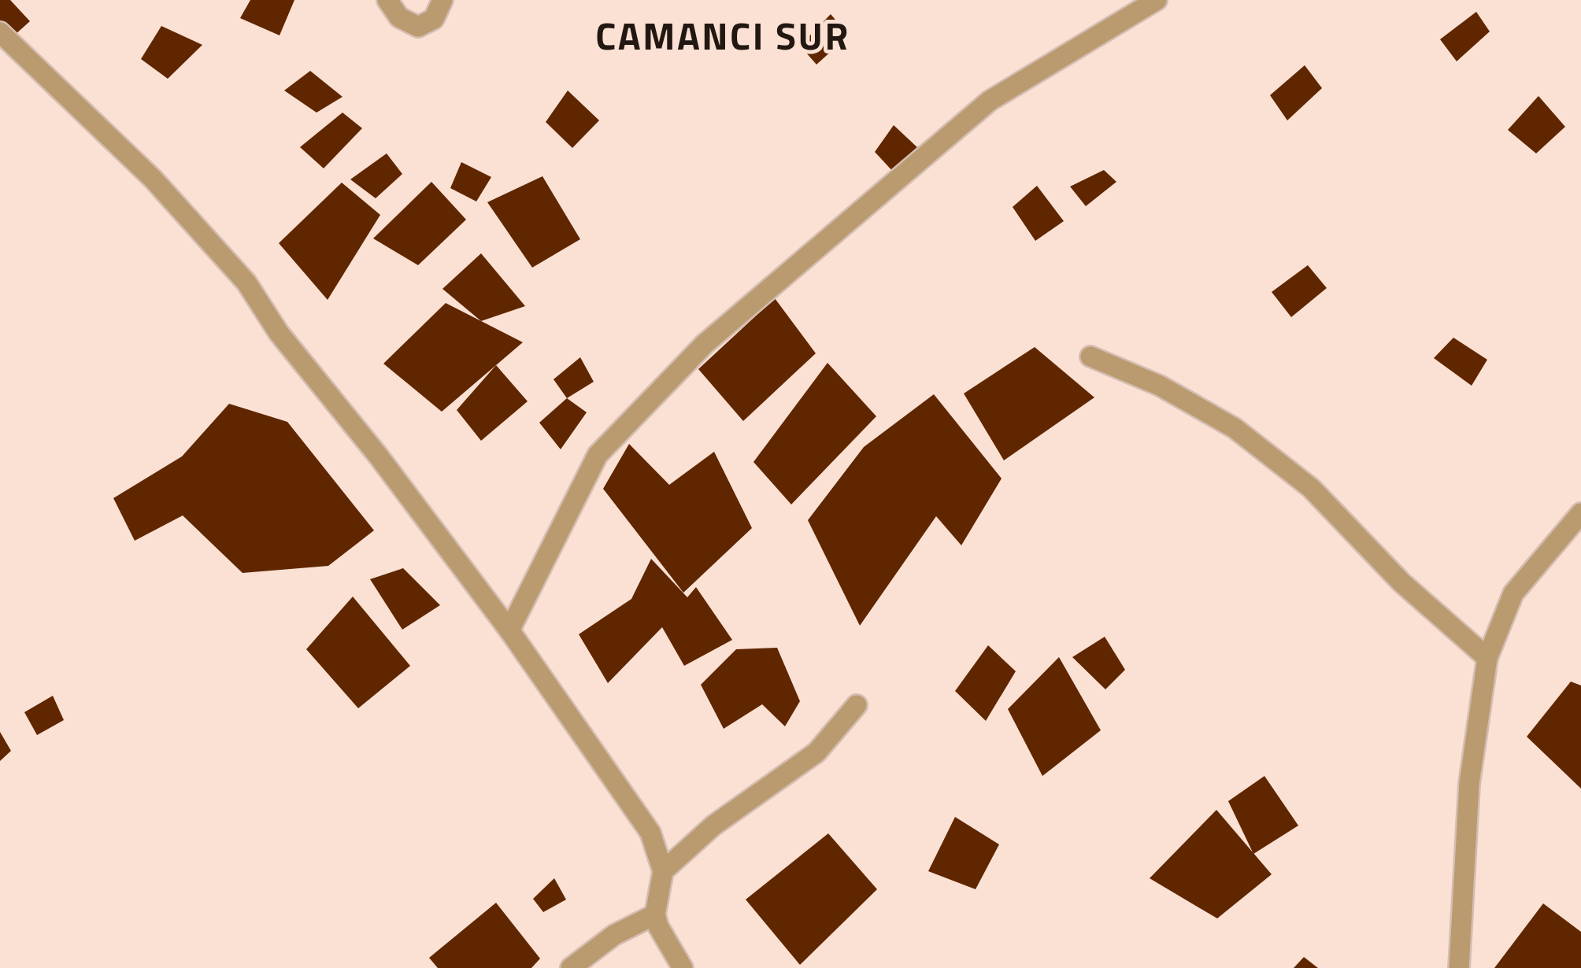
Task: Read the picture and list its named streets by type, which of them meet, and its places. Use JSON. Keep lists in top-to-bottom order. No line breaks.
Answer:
{"districts":["CAMANCI SUR"]}
